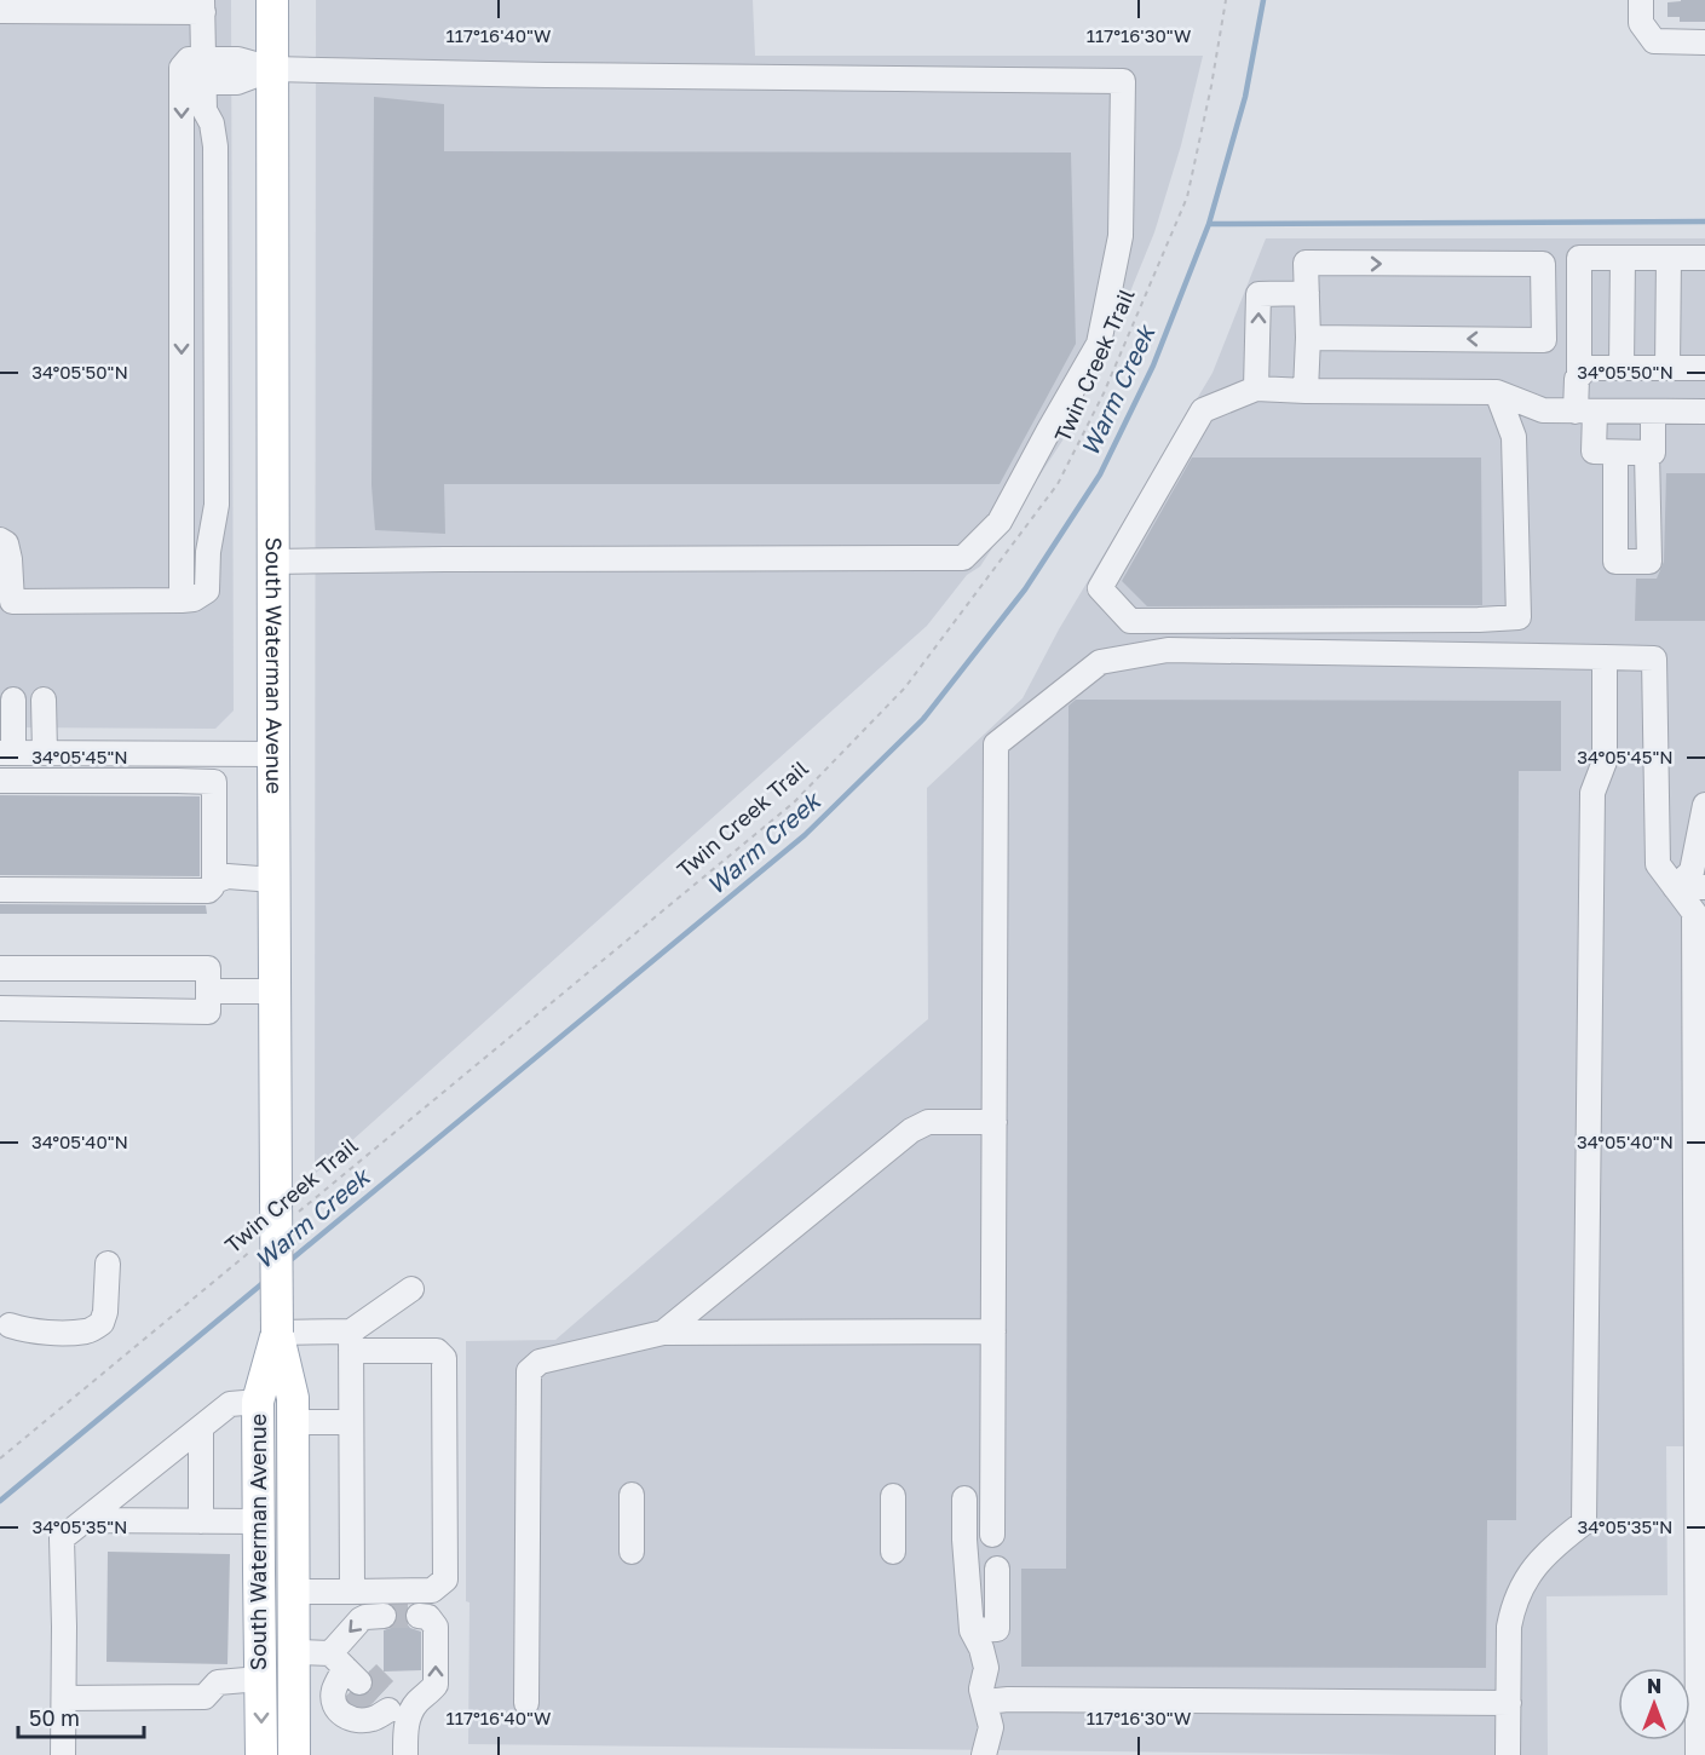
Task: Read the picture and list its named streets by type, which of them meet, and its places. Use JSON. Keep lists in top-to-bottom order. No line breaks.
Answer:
{"streets":{"main road":["South Waterman Avenue"],"path":["Twin Creek Trail"]},"crossings":[["Twin Creek Trail","South Waterman Avenue"]],"water":["Warm Creek"],"scale_bar":"50 m","north":"top","coordinates":["117°16'40\"W","117°16'30\"W","34°05'50\"N","34°05'45\"N","34°05'40\"N","34°05'35\"N"]}
